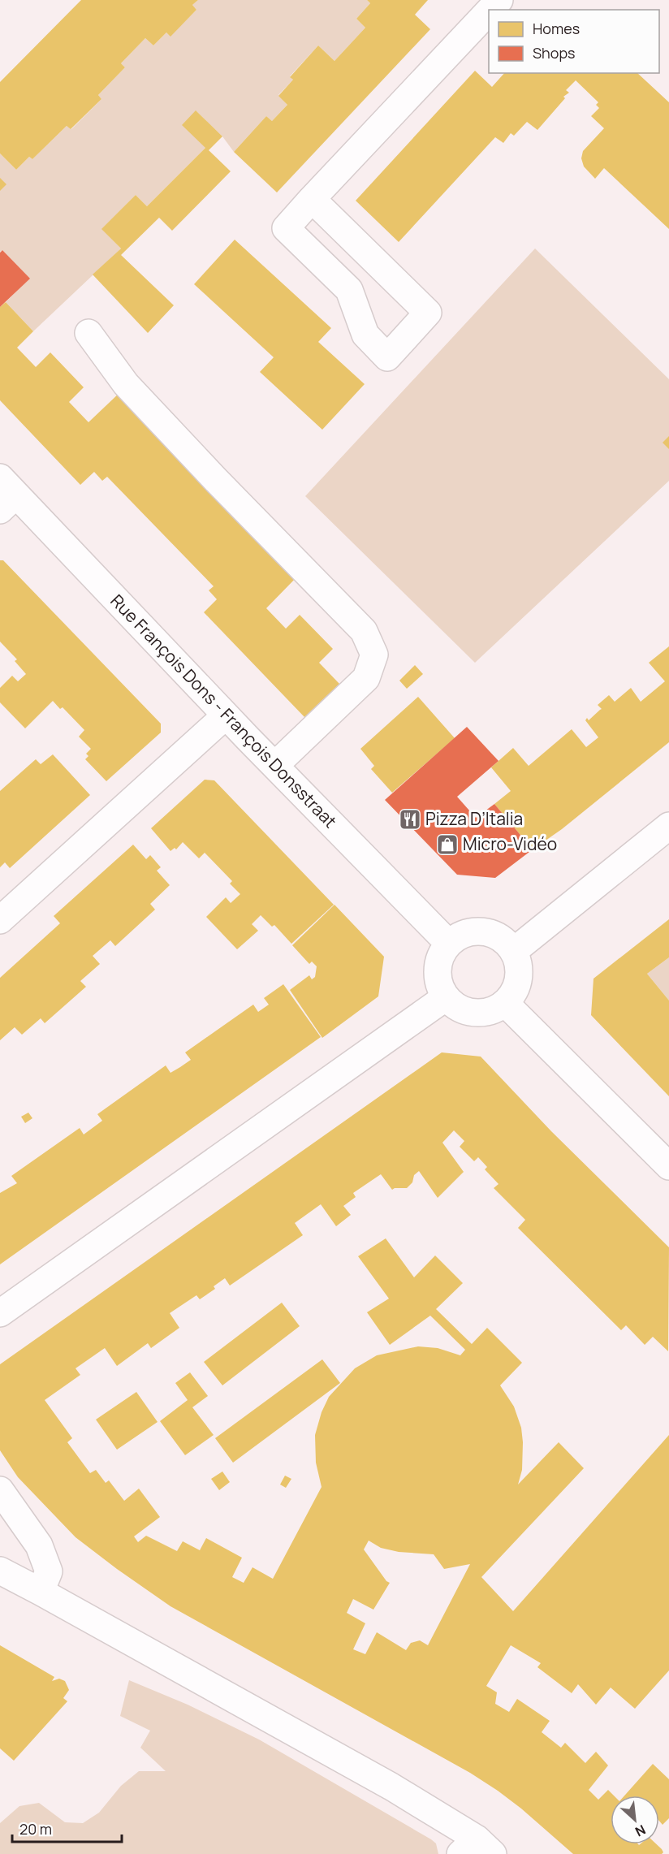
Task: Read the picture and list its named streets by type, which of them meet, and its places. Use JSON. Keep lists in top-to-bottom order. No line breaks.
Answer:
{"streets":{"street":["Rue François Dons - François Donsstraat"]},"places":{"restaurant":["Pizza D’Italia"],"shop":["Micro-Vidéo"]},"legend":["Homes","Shops"],"scale_bar":"20 m","north":"bottom right"}
